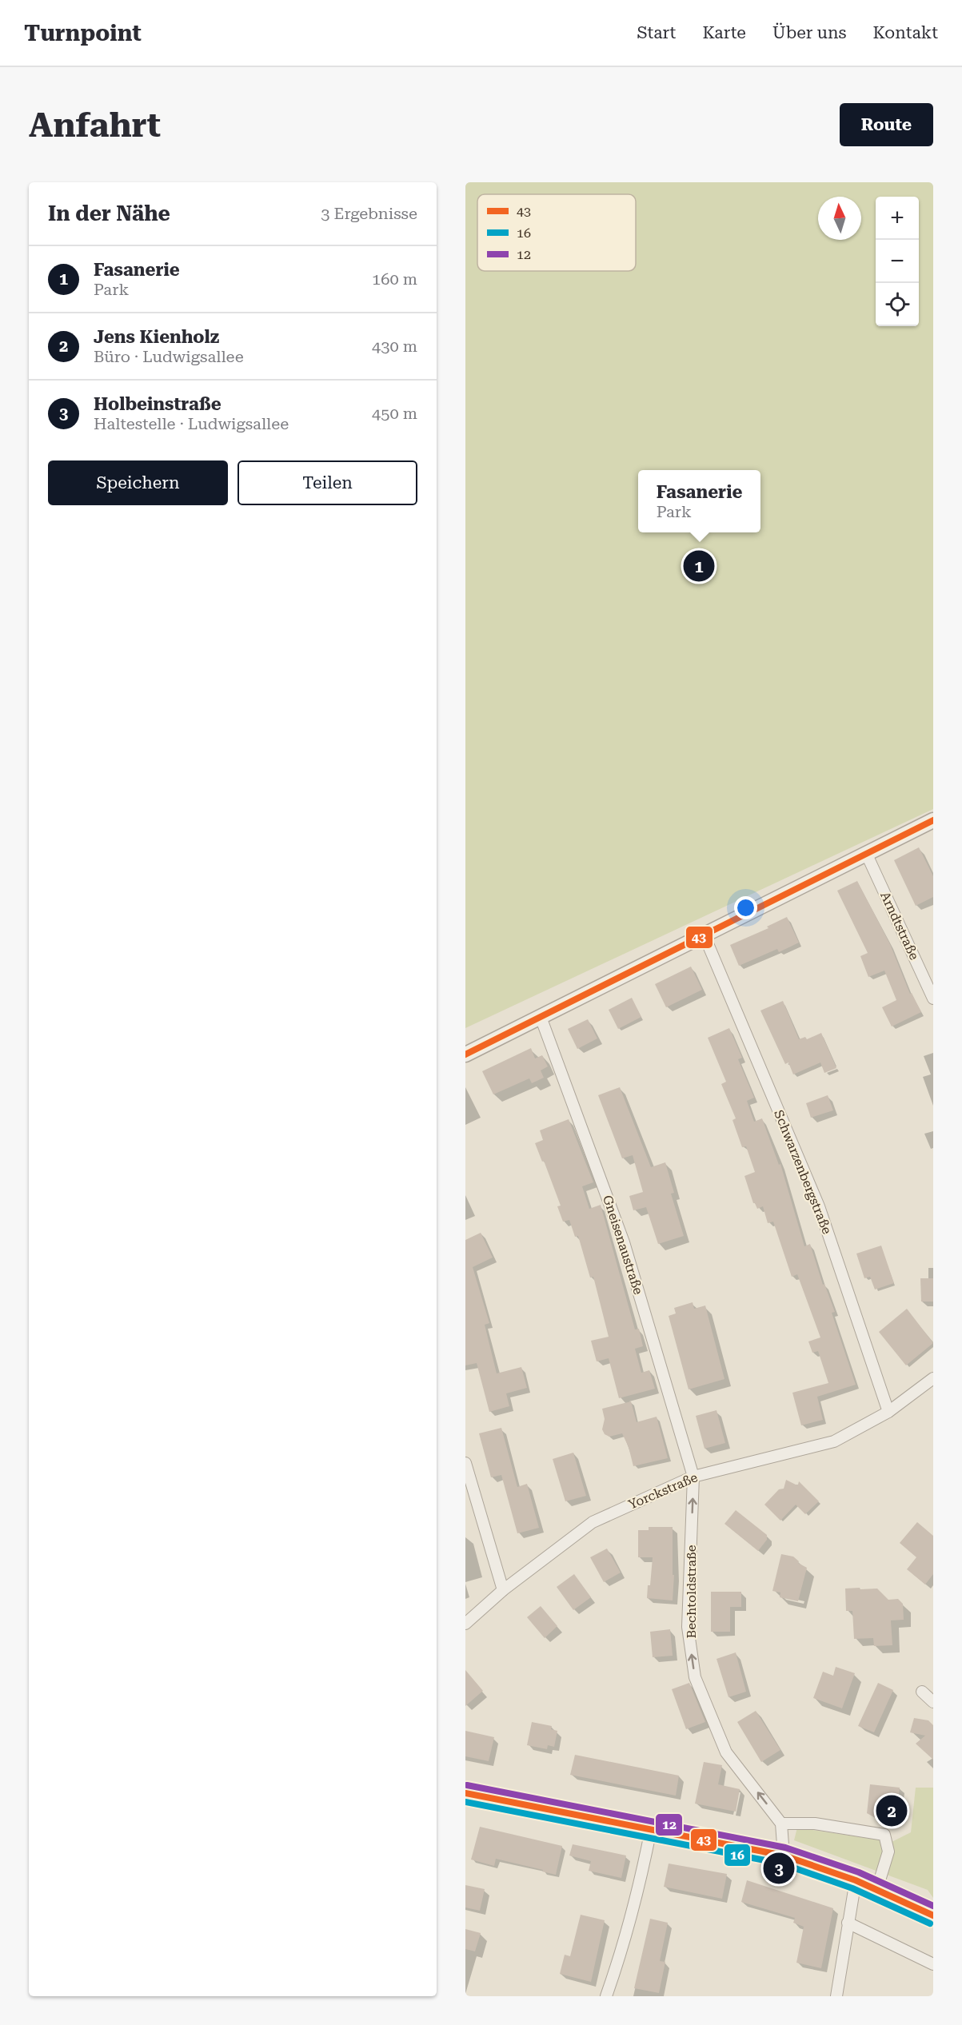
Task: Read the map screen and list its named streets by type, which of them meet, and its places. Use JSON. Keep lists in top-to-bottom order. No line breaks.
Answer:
{"streets":{"street":["Arndtstraße","Schwarzenbergstraße","Gneisenaustraße","Yorckstraße","Bechtoldstraße"]},"crossings":[["Schwarzenbergstraße","Yorckstraße"],["Gneisenaustraße","Yorckstraße"],["Gneisenaustraße","Bechtoldstraße"],["Yorckstraße","Bechtoldstraße"]],"one_way":["Bechtoldstraße"],"lines":["transit line 43","transit line 12","transit line 16"],"legend":["43","16","12"],"north":"top","page":{"header":"Turnpoint","nav":["Start","Karte","Über uns","Kontakt"],"buttons":["Route",["Speichern","Teilen"]],"title":"Anfahrt","heading":["In der Nähe","3 Ergebnisse"],"map_buttons":["+","−"],"list":[{"mark":"1","name":"Fasanerie","note":"Park","value":"160 m"},{"mark":"2","name":"Jens Kienholz","note":"Büro · Ludwigsallee","value":"430 m"},{"mark":"3","name":"Holbeinstraße","note":"Haltestelle · Ludwigsallee","value":"450 m"}],"popup":["Fasanerie","Park"],"pins":["1","2","3"]}}
